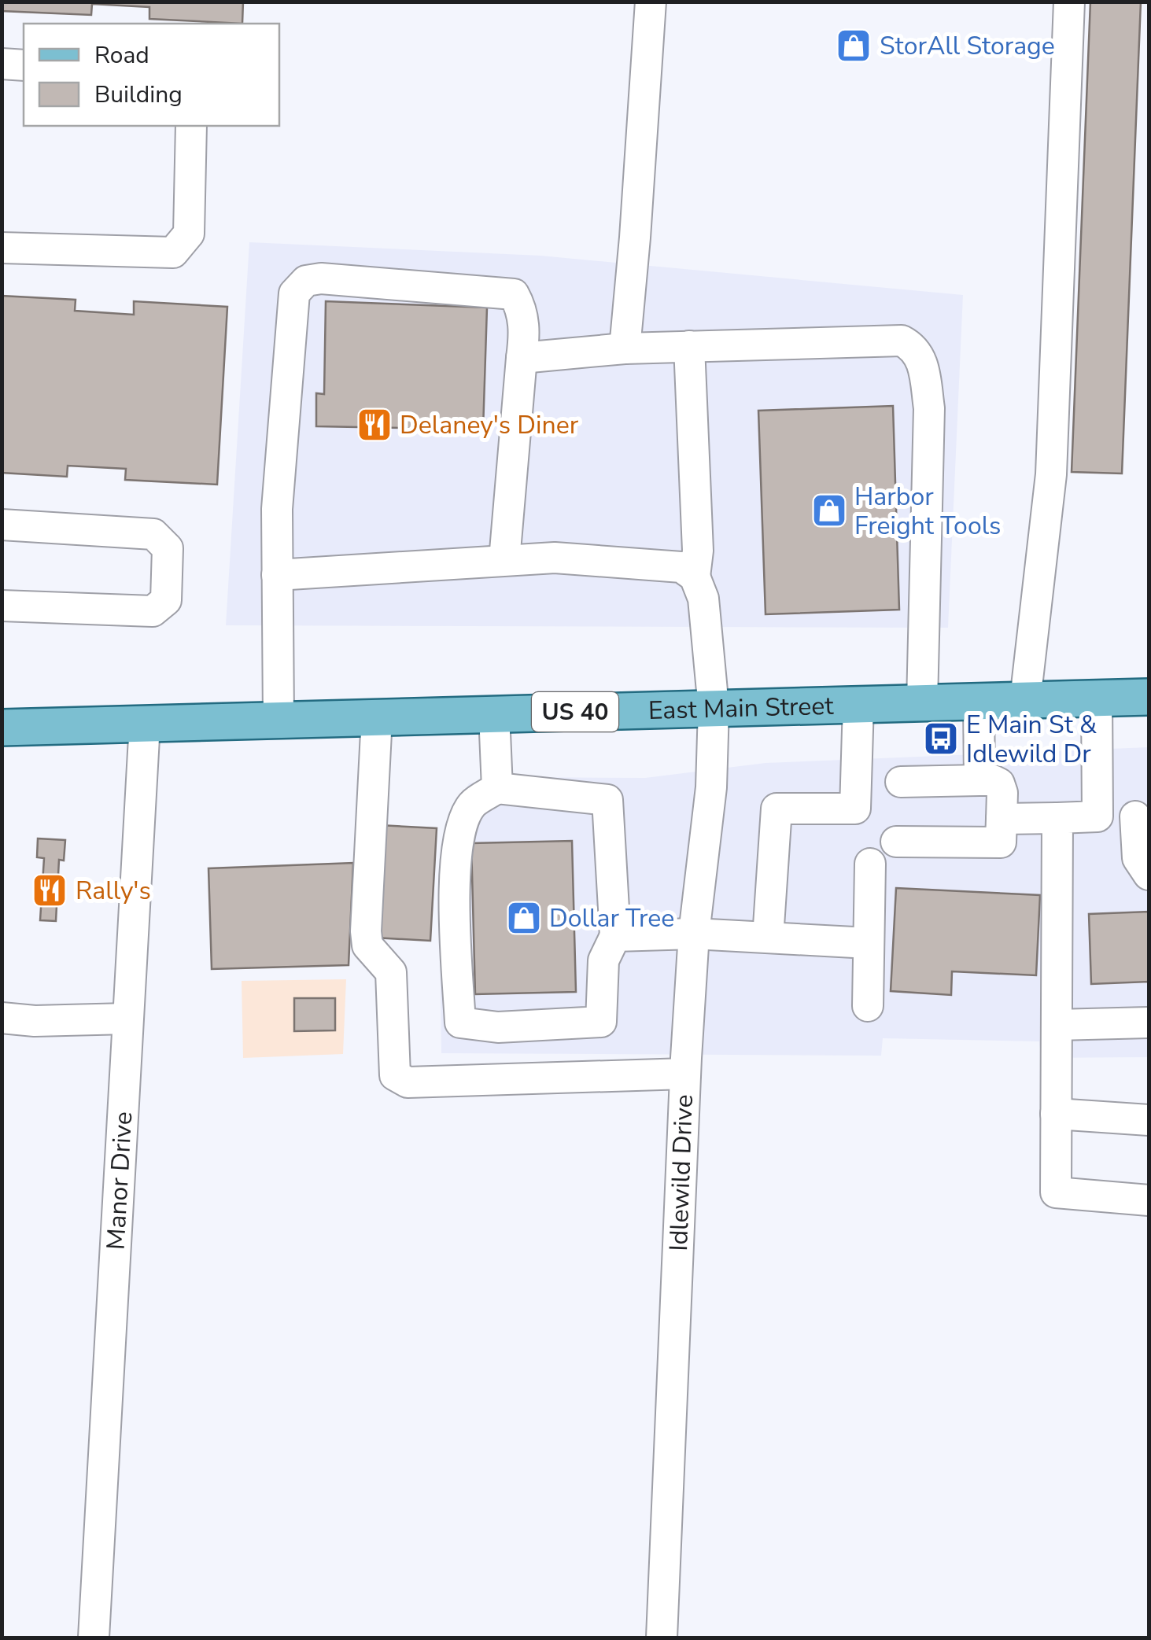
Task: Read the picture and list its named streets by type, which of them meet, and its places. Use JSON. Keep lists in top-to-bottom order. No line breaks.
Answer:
{"streets":{"main road":["East Main Street","US 40"],"street":["Idlewild Drive","Manor Drive"]},"crossings":[["East Main Street","Idlewild Drive"],["East Main Street","Manor Drive"]],"places":{"shop":["StorAll Storage","Harbor Freight Tools","Dollar Tree"],"restaurant":["Delaney's Diner","Rally's"],"bus stop":["E Main St & Idlewild Dr"]},"legend":["Road","Building"]}
